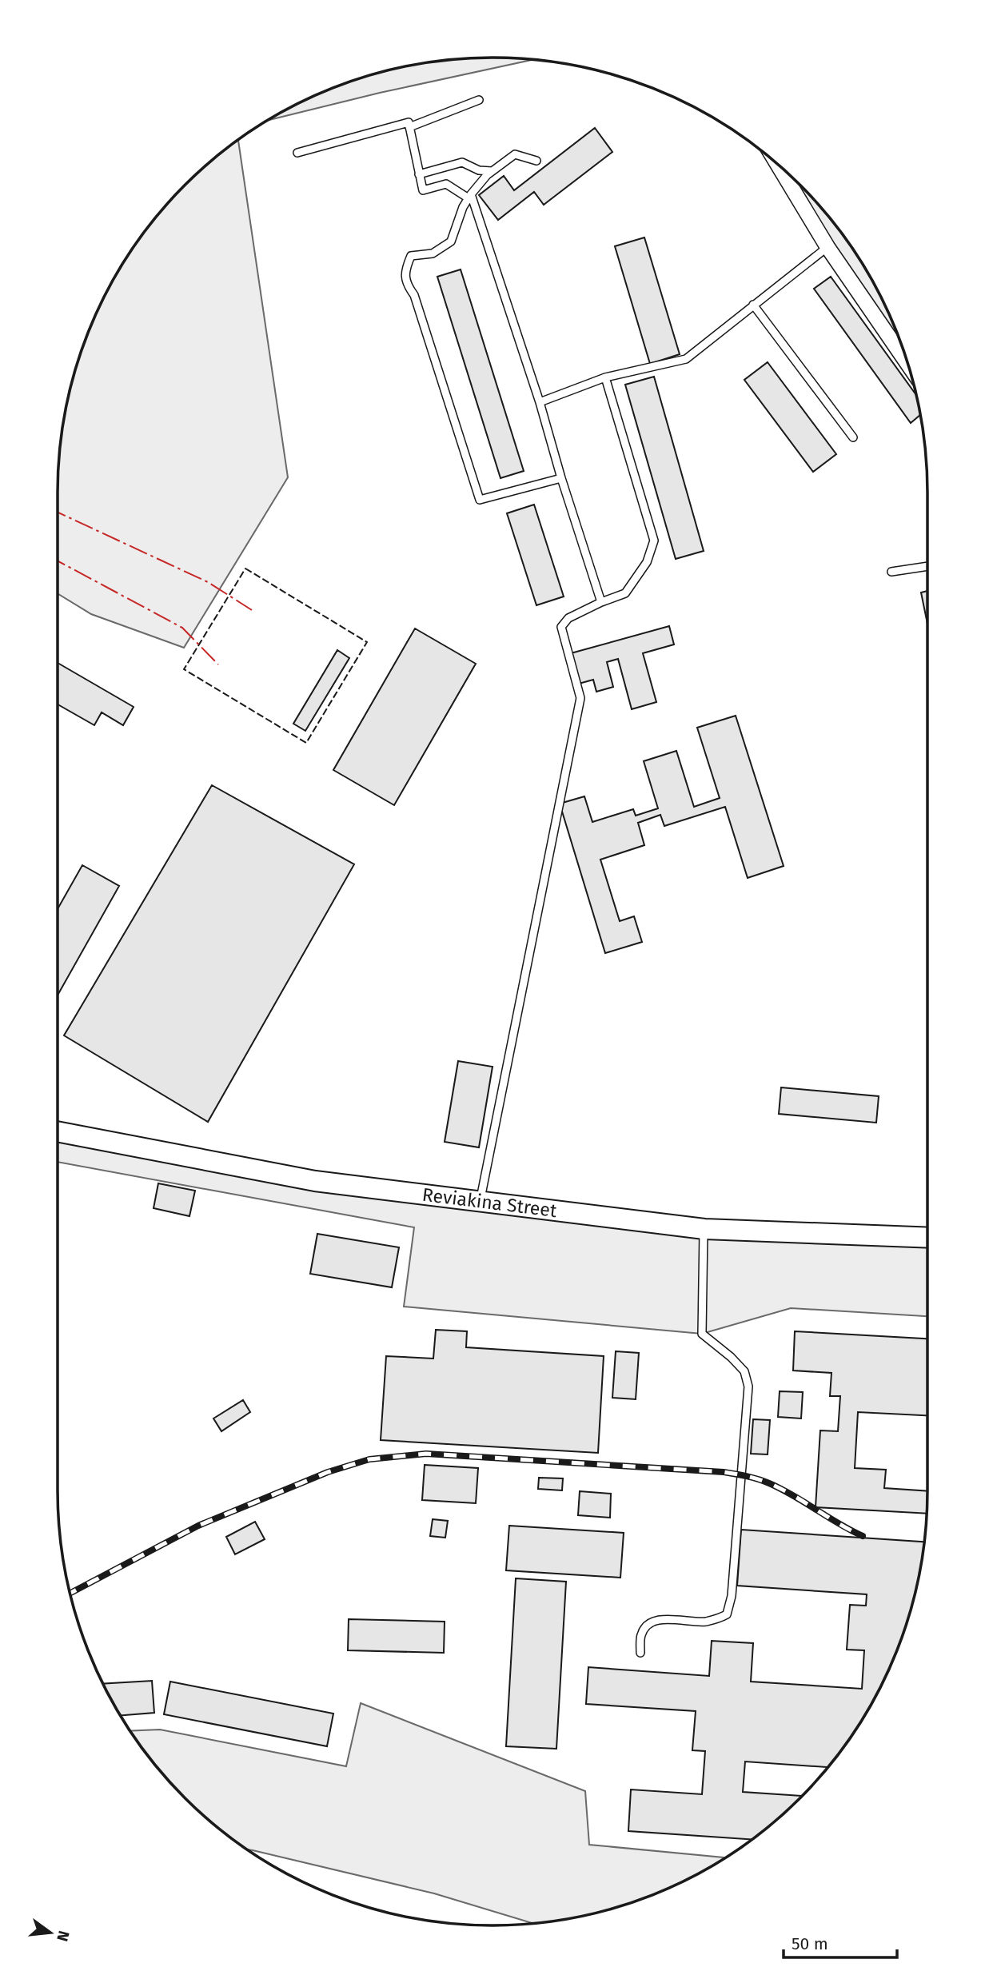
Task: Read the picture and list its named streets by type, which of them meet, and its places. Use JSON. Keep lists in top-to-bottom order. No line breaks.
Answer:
{"streets":{"street":["Reviakina Street"]},"scale_bar":"50 m","north":"right"}
